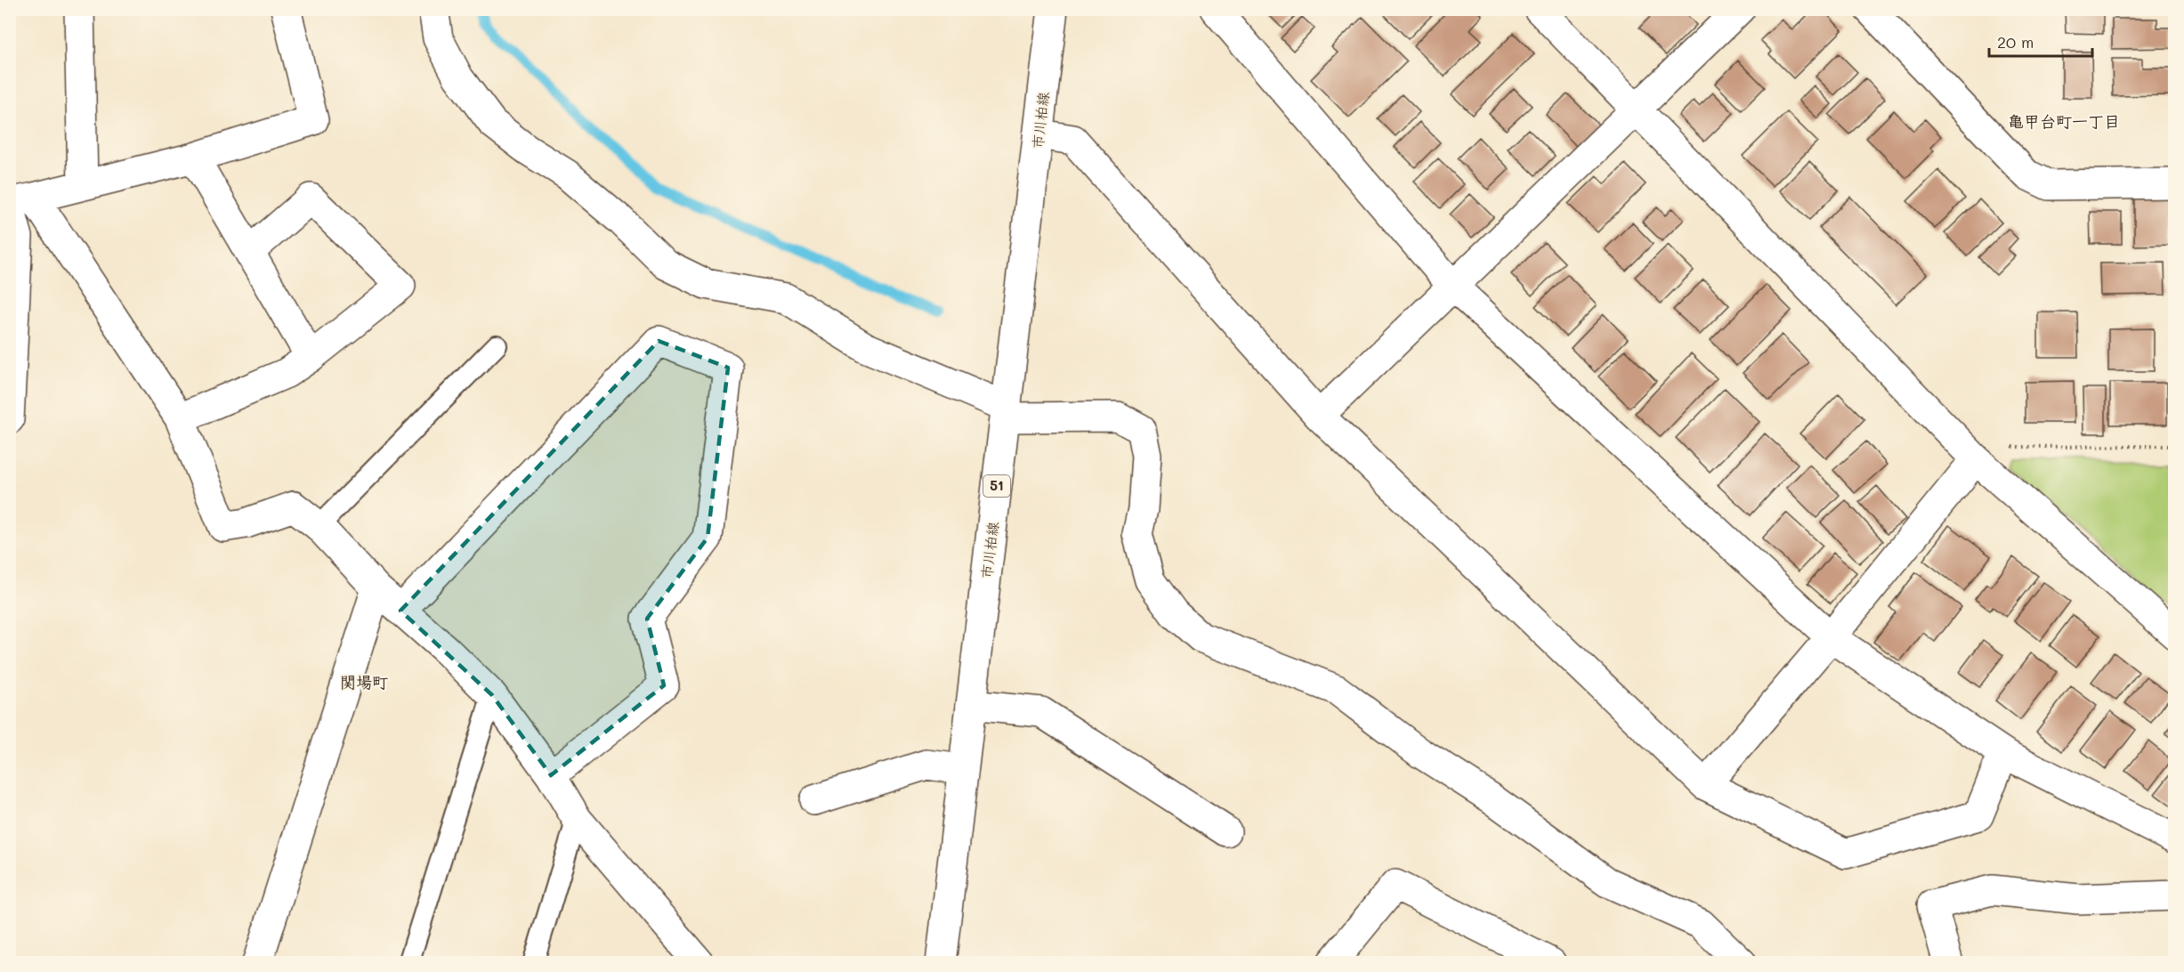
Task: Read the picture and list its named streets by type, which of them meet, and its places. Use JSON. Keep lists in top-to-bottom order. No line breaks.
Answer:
{"streets":{"street":["市川柏線","51"]},"districts":["亀甲台町一丁目","関場町"],"scale_bar":"20 m"}
